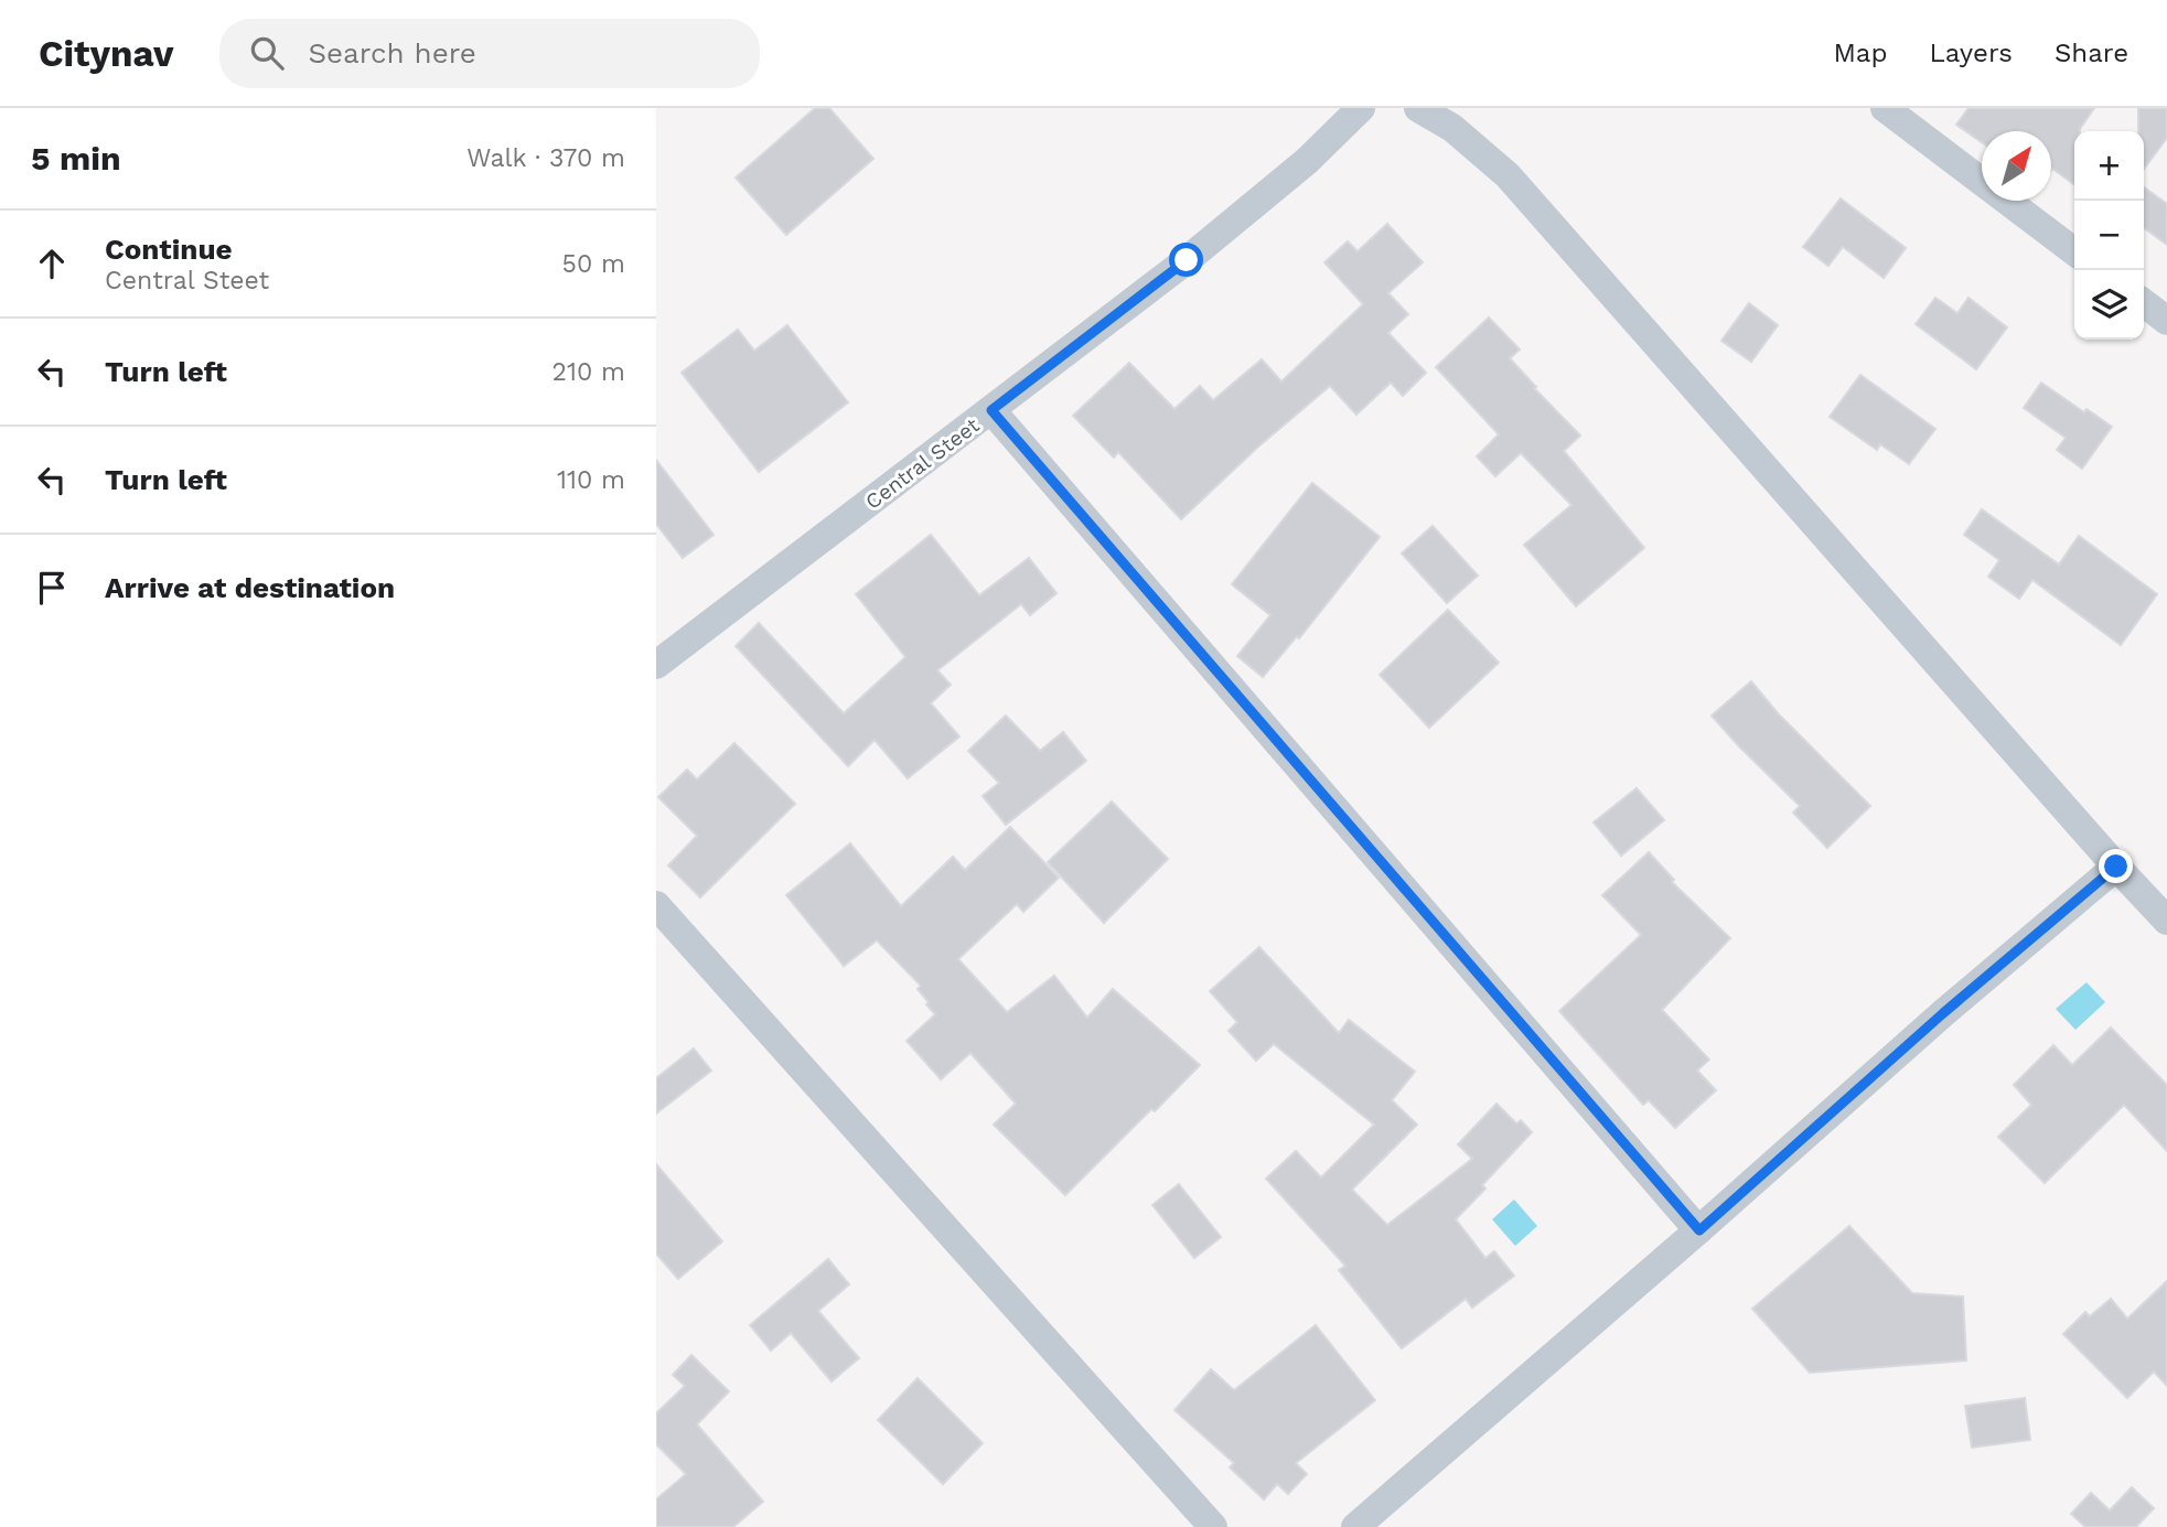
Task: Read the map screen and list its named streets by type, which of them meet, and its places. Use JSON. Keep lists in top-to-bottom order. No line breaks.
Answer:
{"streets":{"street":["Central Steet"]},"north":"top right","page":{"header":"Citynav","search":"Search here","nav":["Map","Layers","Share"],"heading":["5 min","Walk · 370 m"],"map_buttons":["+","−"],"list":[["Continue","Central Steet","50 m"],["Turn left","210 m"],["Turn left","110 m"],"Arrive at destination"]}}
